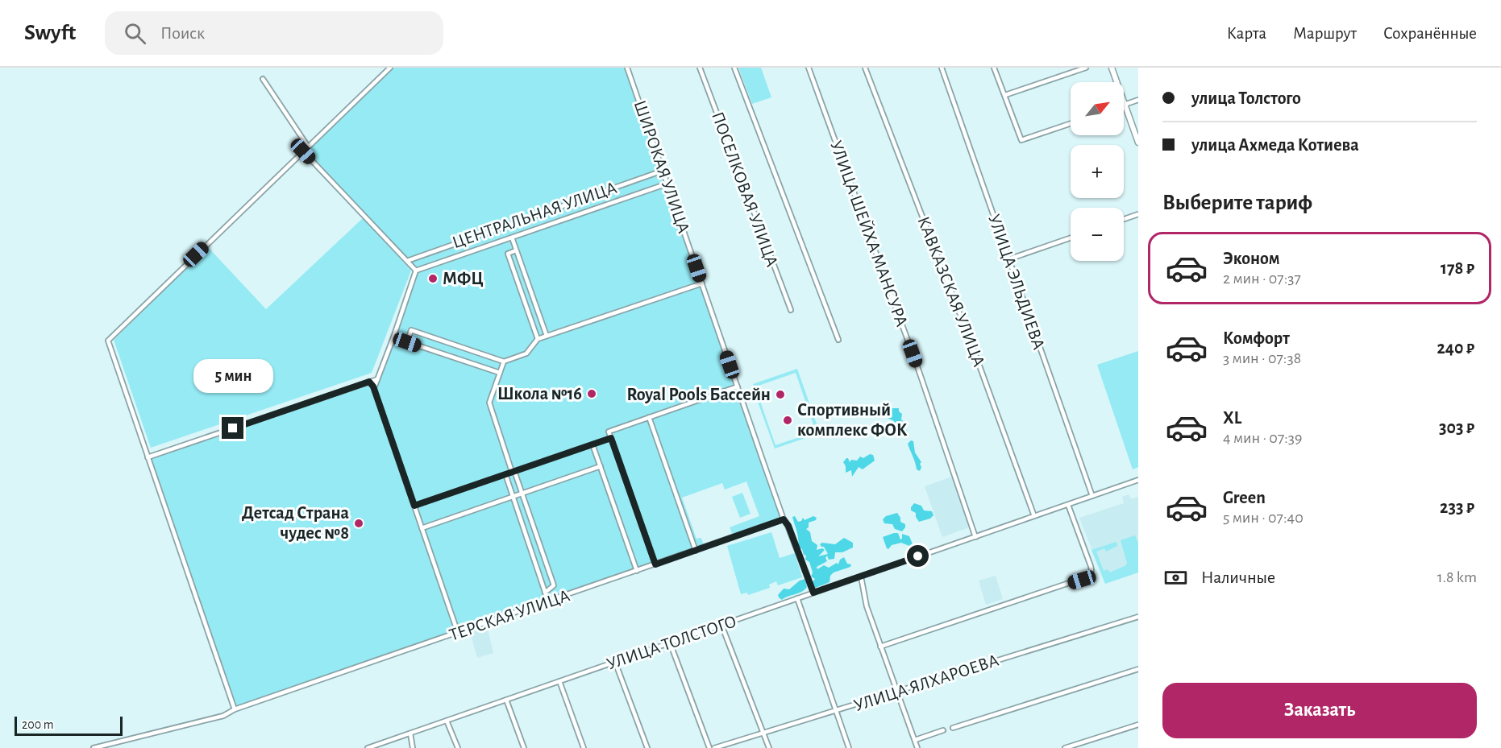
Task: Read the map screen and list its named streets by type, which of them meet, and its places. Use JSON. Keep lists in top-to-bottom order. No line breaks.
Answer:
{"streets":{"street":["ШИРОКАЯ УЛИЦА","ПОСЕЛКОВАЯ УЛИЦА","ЦЕНТРАЛЬНАЯ УЛИЦА","УЛИЦА ШЕЙХА МАНСУРА","УЛИЦА ЭЛЬДИЕВА","КАВКАЗСКАЯ УЛИЦА","ТЕРСКАЯ УЛИЦА","УЛИЦА ТОЛСТОГО","УЛИЦА ЯЛХАРОЕВА"]},"crossings":[["ШИРОКАЯ УЛИЦА","ЦЕНТРАЛЬНАЯ УЛИЦА"],["ШИРОКАЯ УЛИЦА","ТЕРСКАЯ УЛИЦА"],["ШИРОКАЯ УЛИЦА","УЛИЦА ТОЛСТОГО"],["УЛИЦА ШЕЙХА МАНСУРА","УЛИЦА ТОЛСТОГО"],["УЛИЦА ЭЛЬДИЕВА","УЛИЦА ТОЛСТОГО"],["КАВКАЗСКАЯ УЛИЦА","УЛИЦА ТОЛСТОГО"]],"places":["МФЦ","Школа №16","Royal Pools Бассейн","Спортивный комплекс ФОК","Детсад Страна чудес №8"],"scale_bar":"200 m","north":"top right","page":{"header":"Swyft","search":"Поиск","nav":["Карта","Маршрут","Сохранённые"],"banner":["улица Толстого","улица Ахмеда Котиева"],"map_buttons":["+","−"],"heading":"Выберите тариф","list":[{"name":"Эконом","note":"2 мин · 07:37","value":"178 ₽"},{"name":"Комфорт","note":"3 мин · 07:38","value":"240 ₽"},{"name":"XL","note":"4 мин · 07:39","value":"303 ₽"},{"name":"Green","note":"5 мин · 07:40","value":"233 ₽"}],"bubble":"5 мин","pay":["Наличные","1.8 km"],"buttons":"Заказать","scale":"200 m"}}
